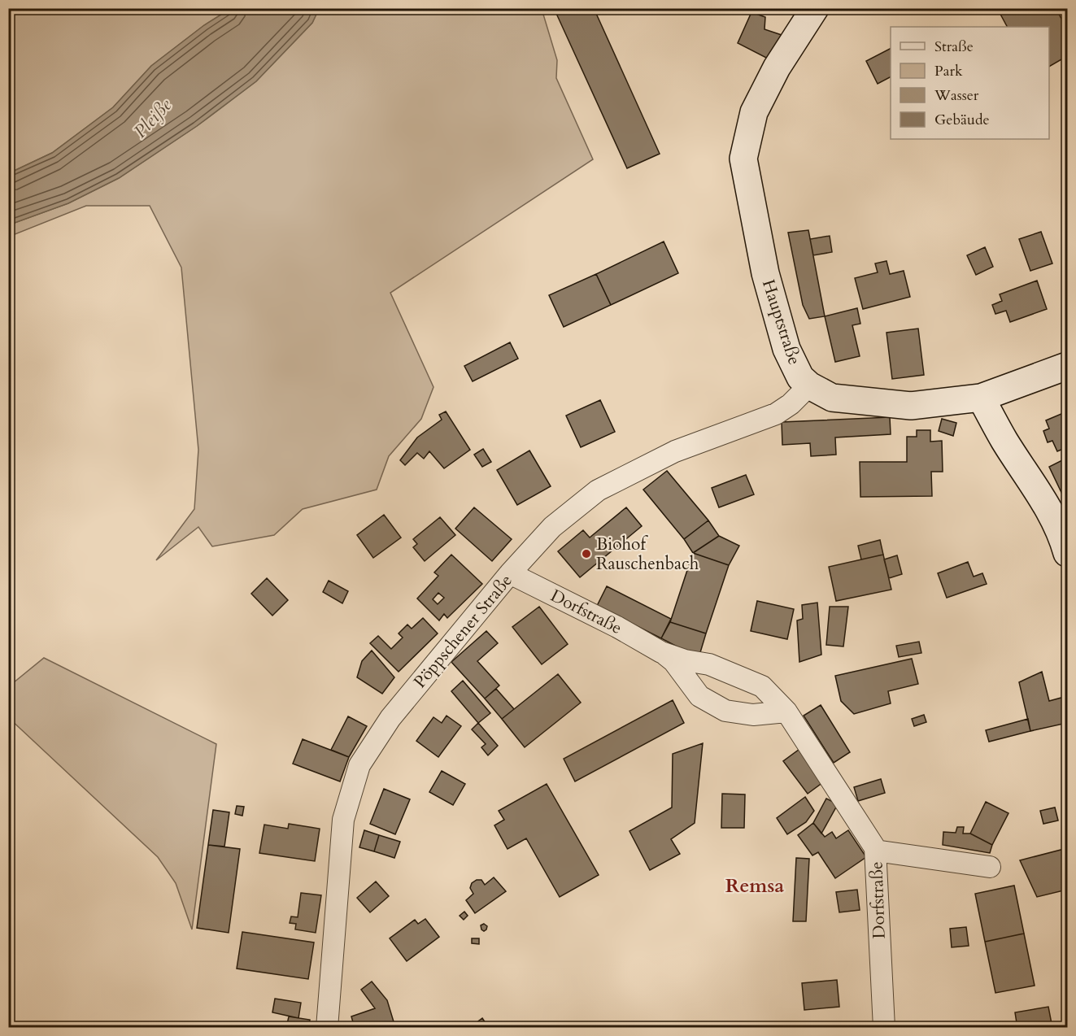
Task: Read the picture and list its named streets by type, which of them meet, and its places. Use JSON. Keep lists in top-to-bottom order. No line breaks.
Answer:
{"streets":{"street":["Hauptstraße","Dorfstraße","Pöppschener Straße"]},"crossings":[["Hauptstraße","Pöppschener Straße"],["Dorfstraße","Pöppschener Straße"]],"districts":["Remsa"],"water":["Pleiße"],"places":["Biohof Rauschenbach"],"legend":["Straße","Park","Wasser","Gebäude"]}
